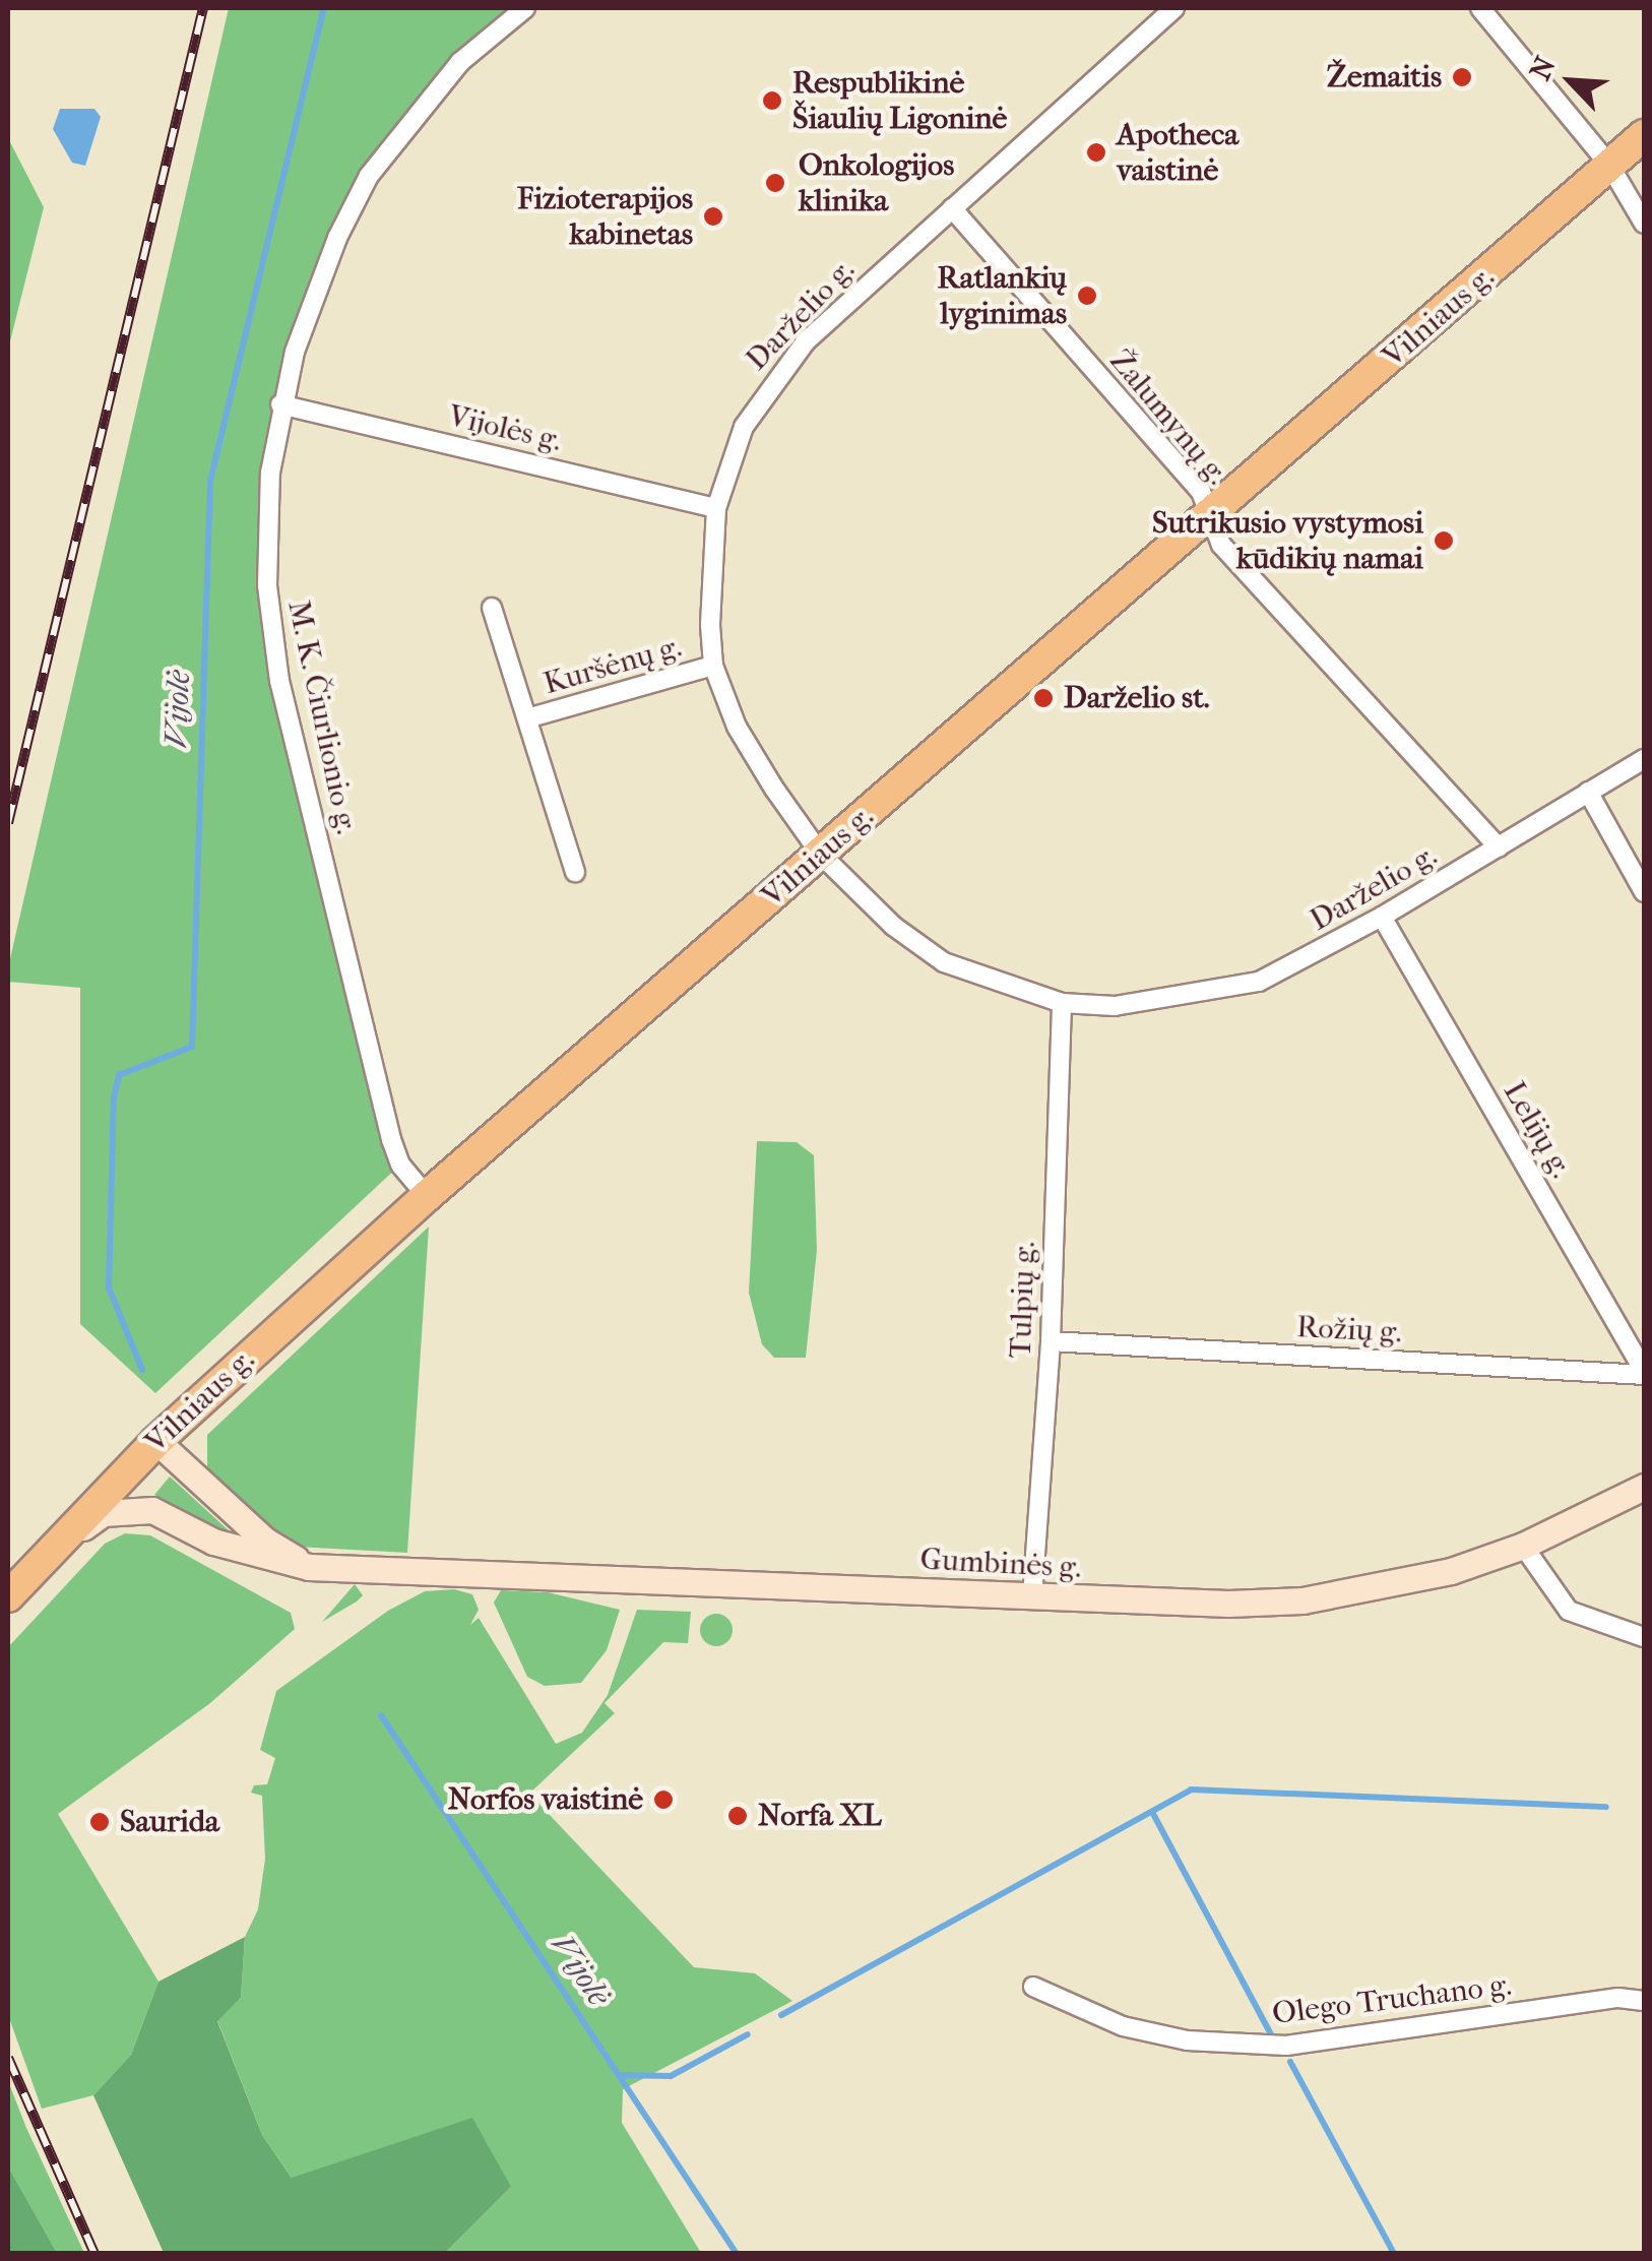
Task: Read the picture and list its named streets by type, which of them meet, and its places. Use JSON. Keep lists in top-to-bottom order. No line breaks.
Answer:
{"streets":{"highway":["Vilniaus g."],"main road":["Gumbinės g."],"street":["Darželio g.","Žalumynų g.","Vijolės g.","Kuršėnų g.","M. K. Čiurlionio g.","Lelijų g.","Tulpių g.","Rožių g.","Olego Truchano g."]},"crossings":[["Darželio g.","Vilniaus g."],["Darželio g.","Žalumynų g."],["Darželio g.","Vijolės g."],["Darželio g.","Kuršėnų g."],["Darželio g.","Lelijų g."],["Darželio g.","Tulpių g."],["Vilniaus g.","Žalumynų g."],["Vilniaus g.","M. K. Čiurlionio g."],["Vilniaus g.","Gumbinės g."],["Vijolės g.","M. K. Čiurlionio g."],["Lelijų g.","Rožių g."],["Tulpių g.","Rožių g."],["Tulpių g.","Gumbinės g."]],"water":["Vijolė"],"places":["Žemaitis","Respublikinė Šiaulių Ligoninė","Apotheca vaistinė","Onkologijos klinika","Fizioterapijos kabinetas","Ratlankių lyginimas","Sutrikusio vystymosi kūdikių namai","Darželio st.","Norfos vaistinė","Norfa XL","Saurida"],"north":"top left"}
